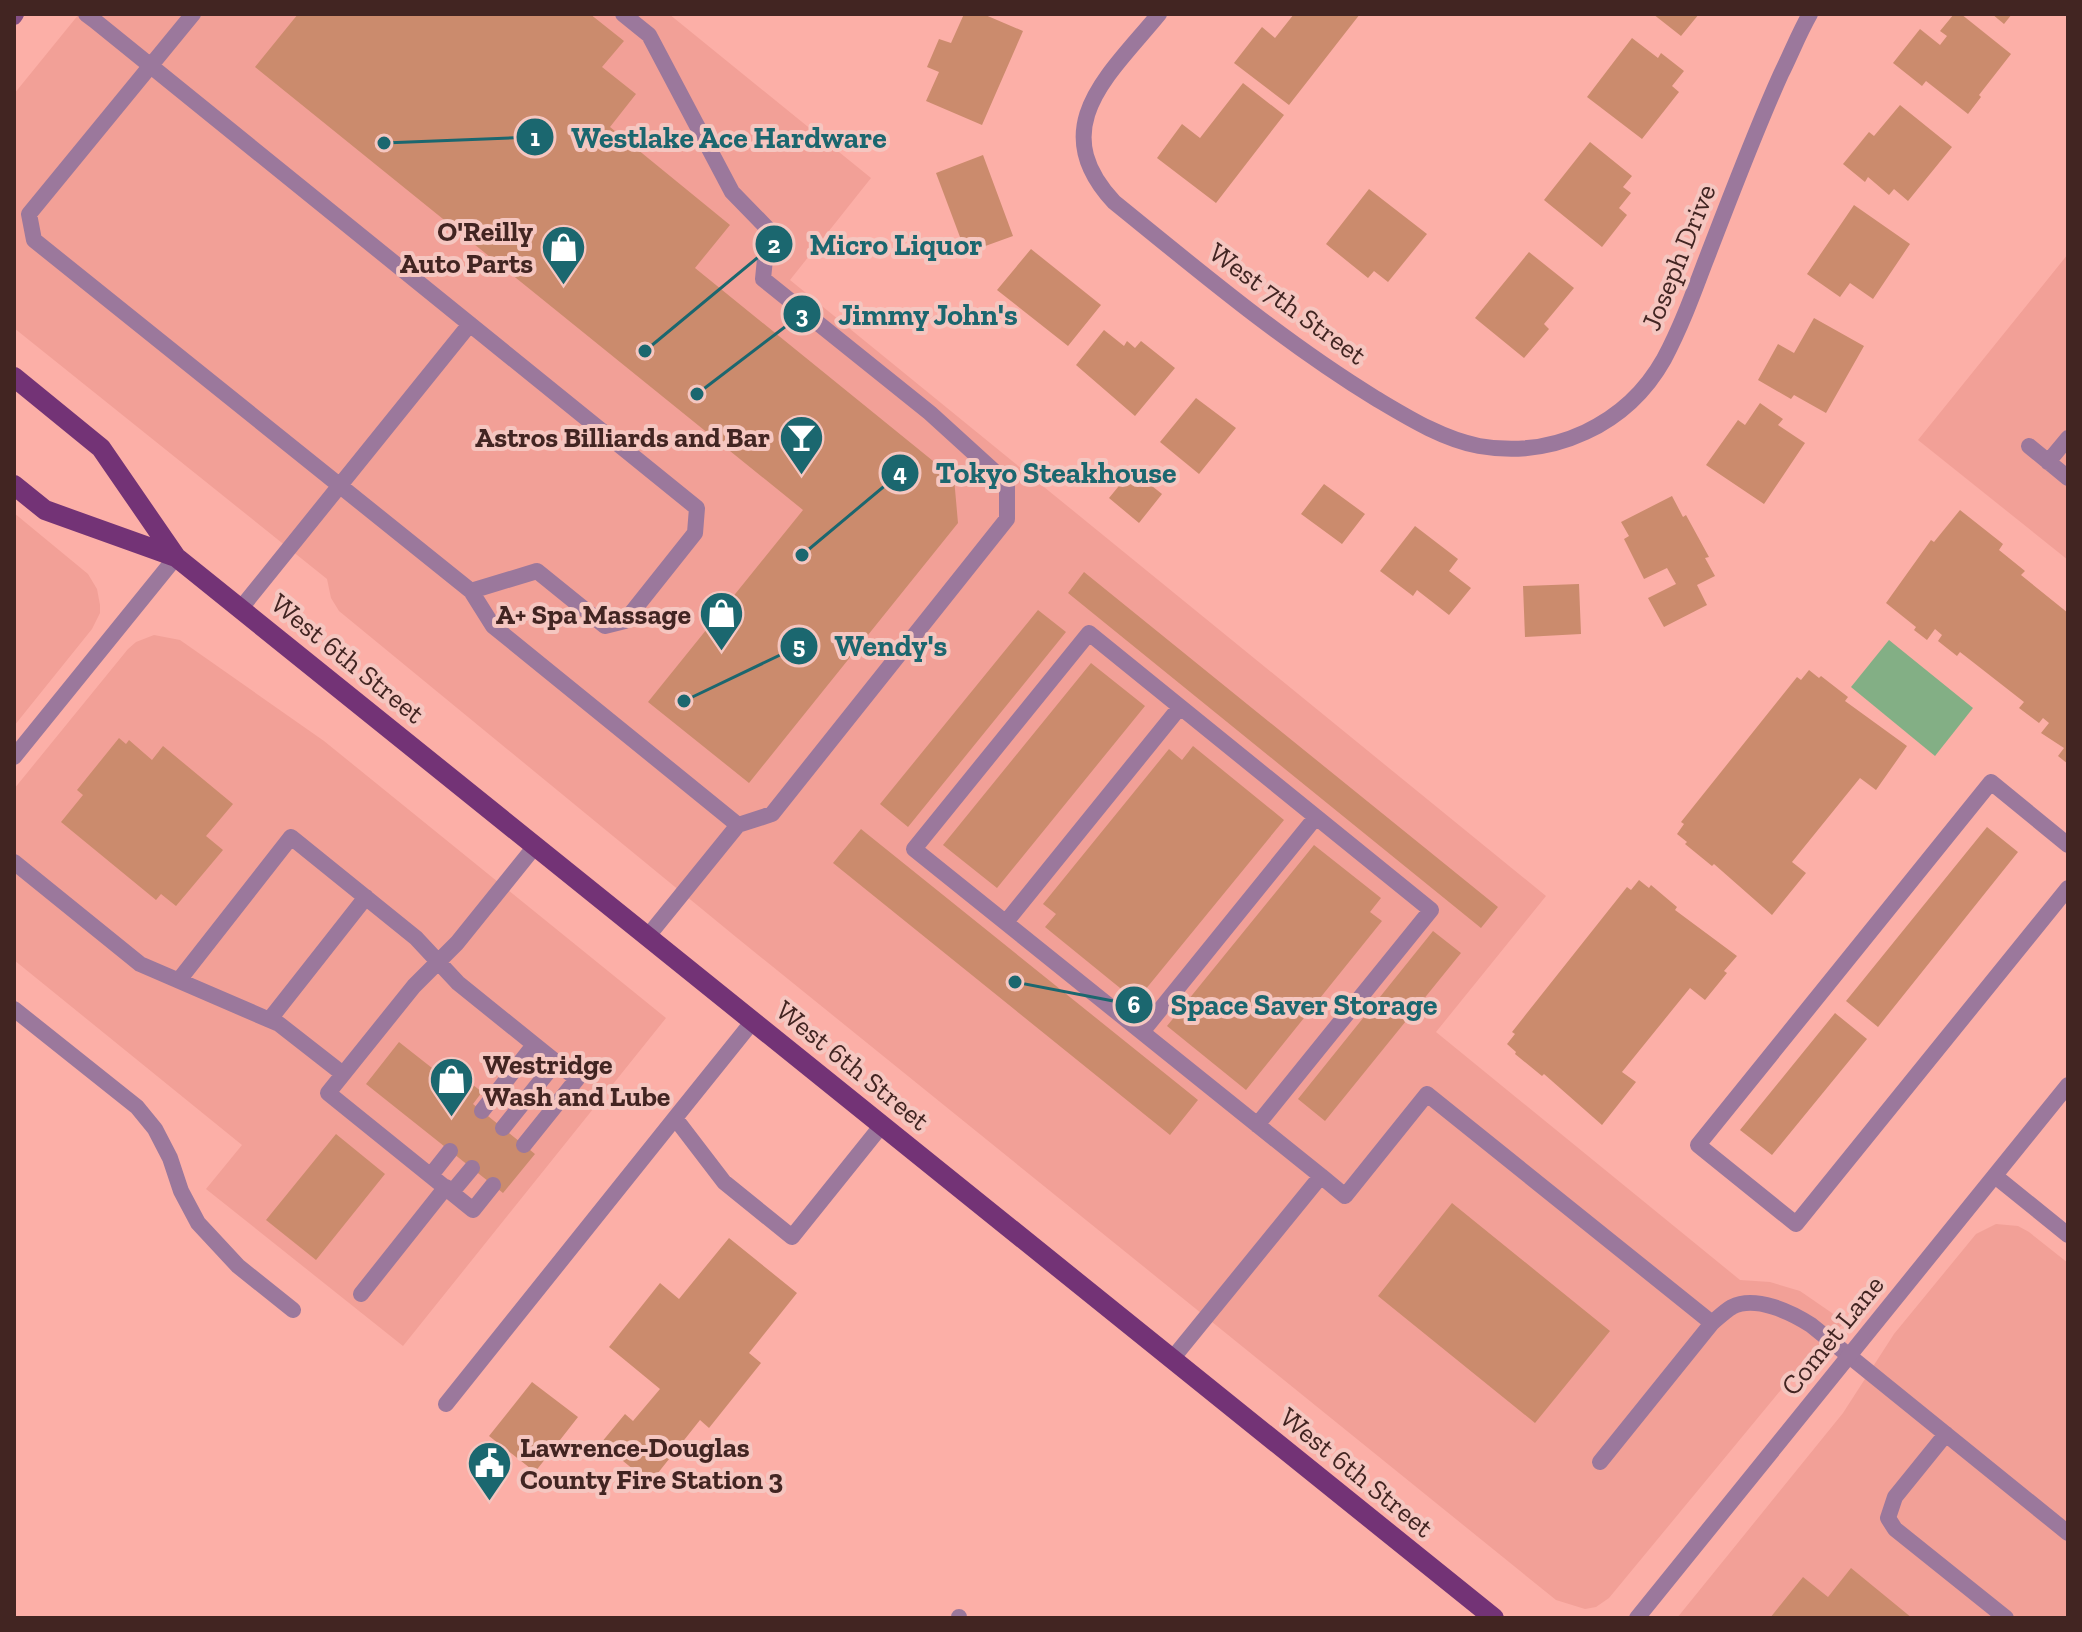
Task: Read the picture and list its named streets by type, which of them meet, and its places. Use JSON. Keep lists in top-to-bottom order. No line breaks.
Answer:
{"streets":{"main road":["West 6th Street"],"street":["Joseph Drive","West 7th Street","Comet Lane"]},"crossings":[["Joseph Drive","West 7th Street"]],"places":{"other":["Westlake Ace Hardware","Micro Liquor","Jimmy John's","Tokyo Steakhouse","Wendy's","Space Saver Storage"],"shop":["O'Reilly Auto Parts","A+ Spa Massage","Westridge Wash and Lube"],"bar":["Astros Billiards and Bar"],"public building":["Lawrence-Douglas County Fire Station 3"]}}
